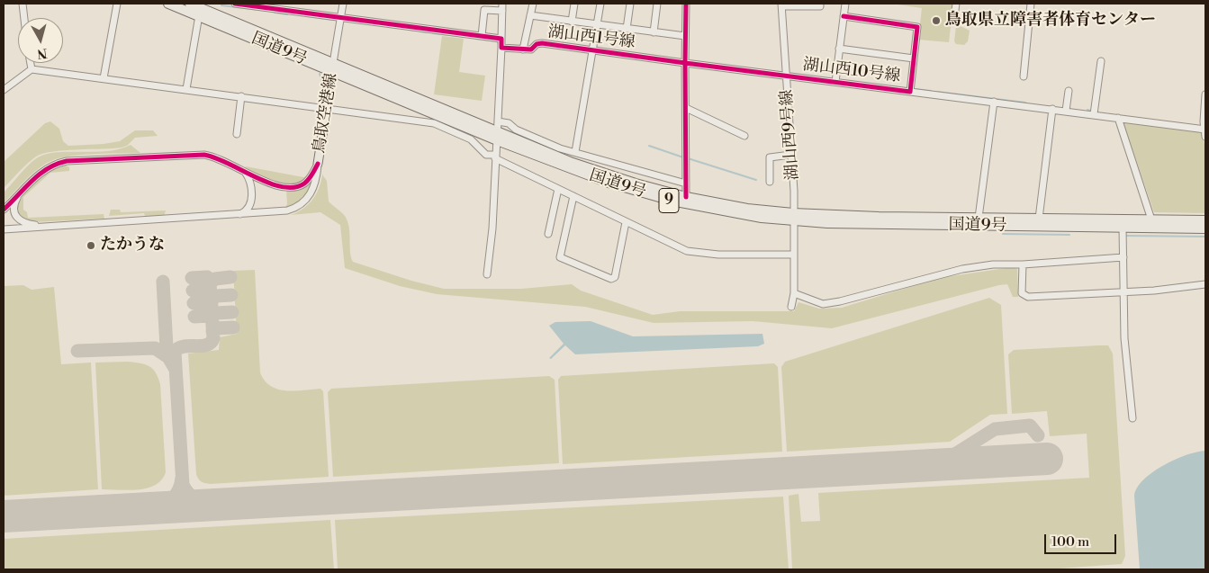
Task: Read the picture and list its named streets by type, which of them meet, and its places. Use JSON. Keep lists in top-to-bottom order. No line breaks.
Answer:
{"streets":{"highway":["国道9号","9"],"main road":["鳥取空港線"],"street":["湖山西1号線","湖山西10号線","湖山西9号線"]},"crossings":[["湖山西1号線","湖山西10号線"],["湖山西1号線","湖山西9号線"],["国道9号","鳥取空港線"],["国道9号","湖山西9号線"],["湖山西10号線","湖山西9号線"]],"places":["鳥取県立障害者体育センター","たかうな"],"scale_bar":"100 m","north":"bottom"}
